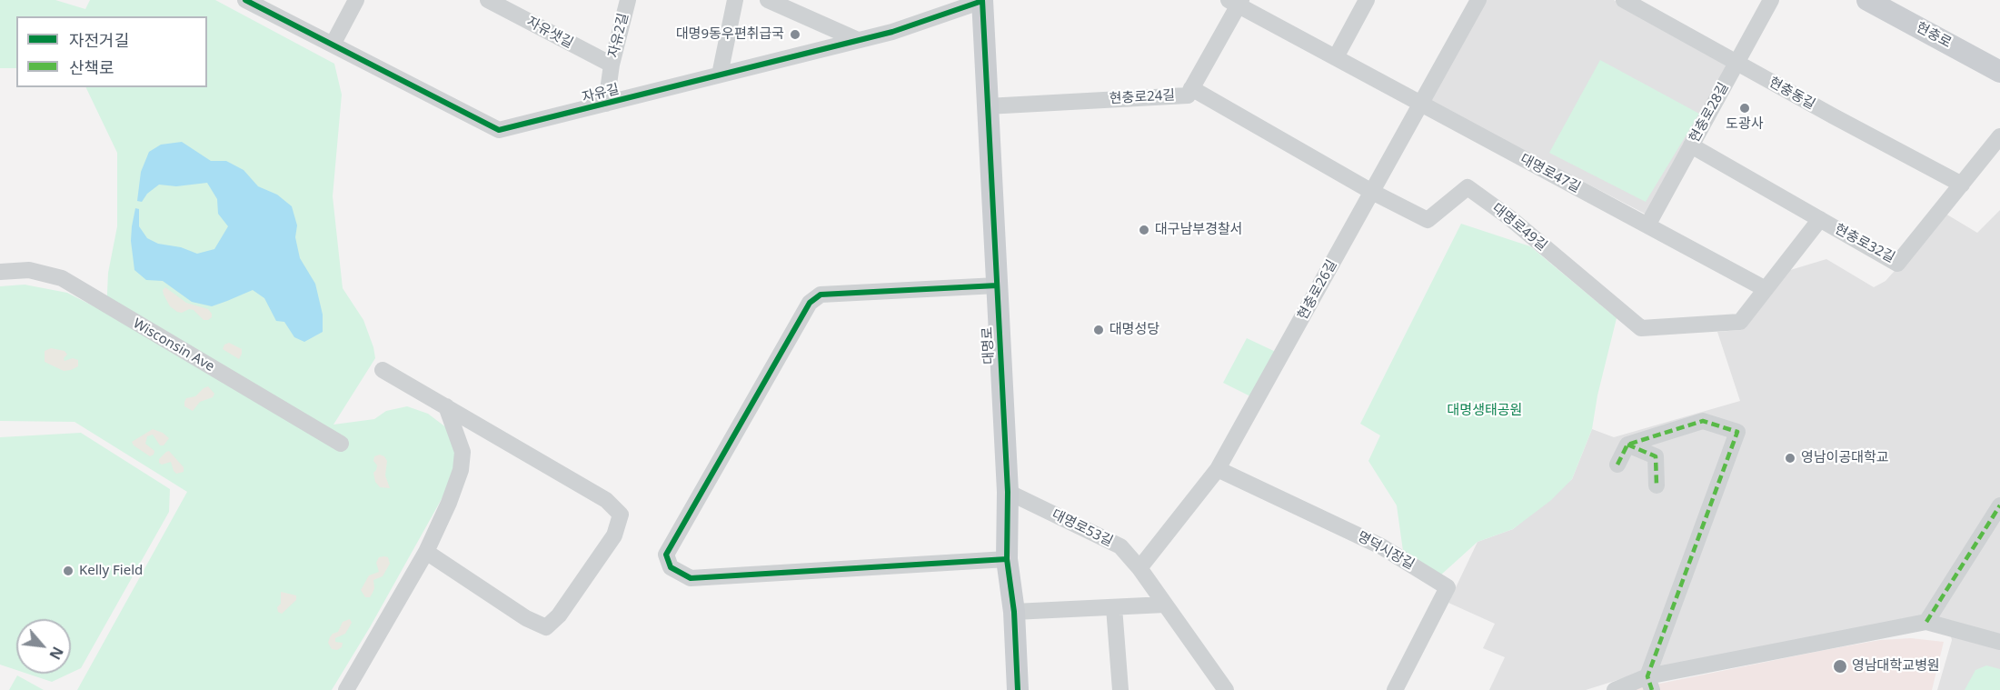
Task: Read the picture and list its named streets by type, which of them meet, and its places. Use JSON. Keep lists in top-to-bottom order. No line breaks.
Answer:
{"streets":{"main road":["현충로","대명로"],"street":["자유샛길","자유2길","자유길","현충동길","현충로24길","현충로28길","대명로47길","대명로49길","현충로32길","현충로26길","Wisconsin Ave","대명로53길","명덕시장길"]},"crossings":[["자유샛길","자유2길"],["자유2길","자유길"],["자유길","대명로"],["현충동길","현충로28길"],["현충동길","현충로32길"],["현충로24길","대명로47길"],["현충로24길","대명로49길"],["현충로24길","대명로"],["현충로28길","대명로47길"],["현충로28길","현충로32길"],["대명로47길","대명로49길"],["대명로47길","현충로26길"],["대명로49길","현충로32길"],["대명로49길","현충로26길"],["현충로26길","대명로53길"],["현충로26길","명덕시장길"],["대명로","대명로53길"]],"parks":["대명생태공원"],"places":["대명9동우편취급국","도광사","대구남부경찰서","대명성당","영남이공대학교","Kelly Field","영남대학교병원"],"legend":["자전거길","산책로"],"north":"bottom right"}
